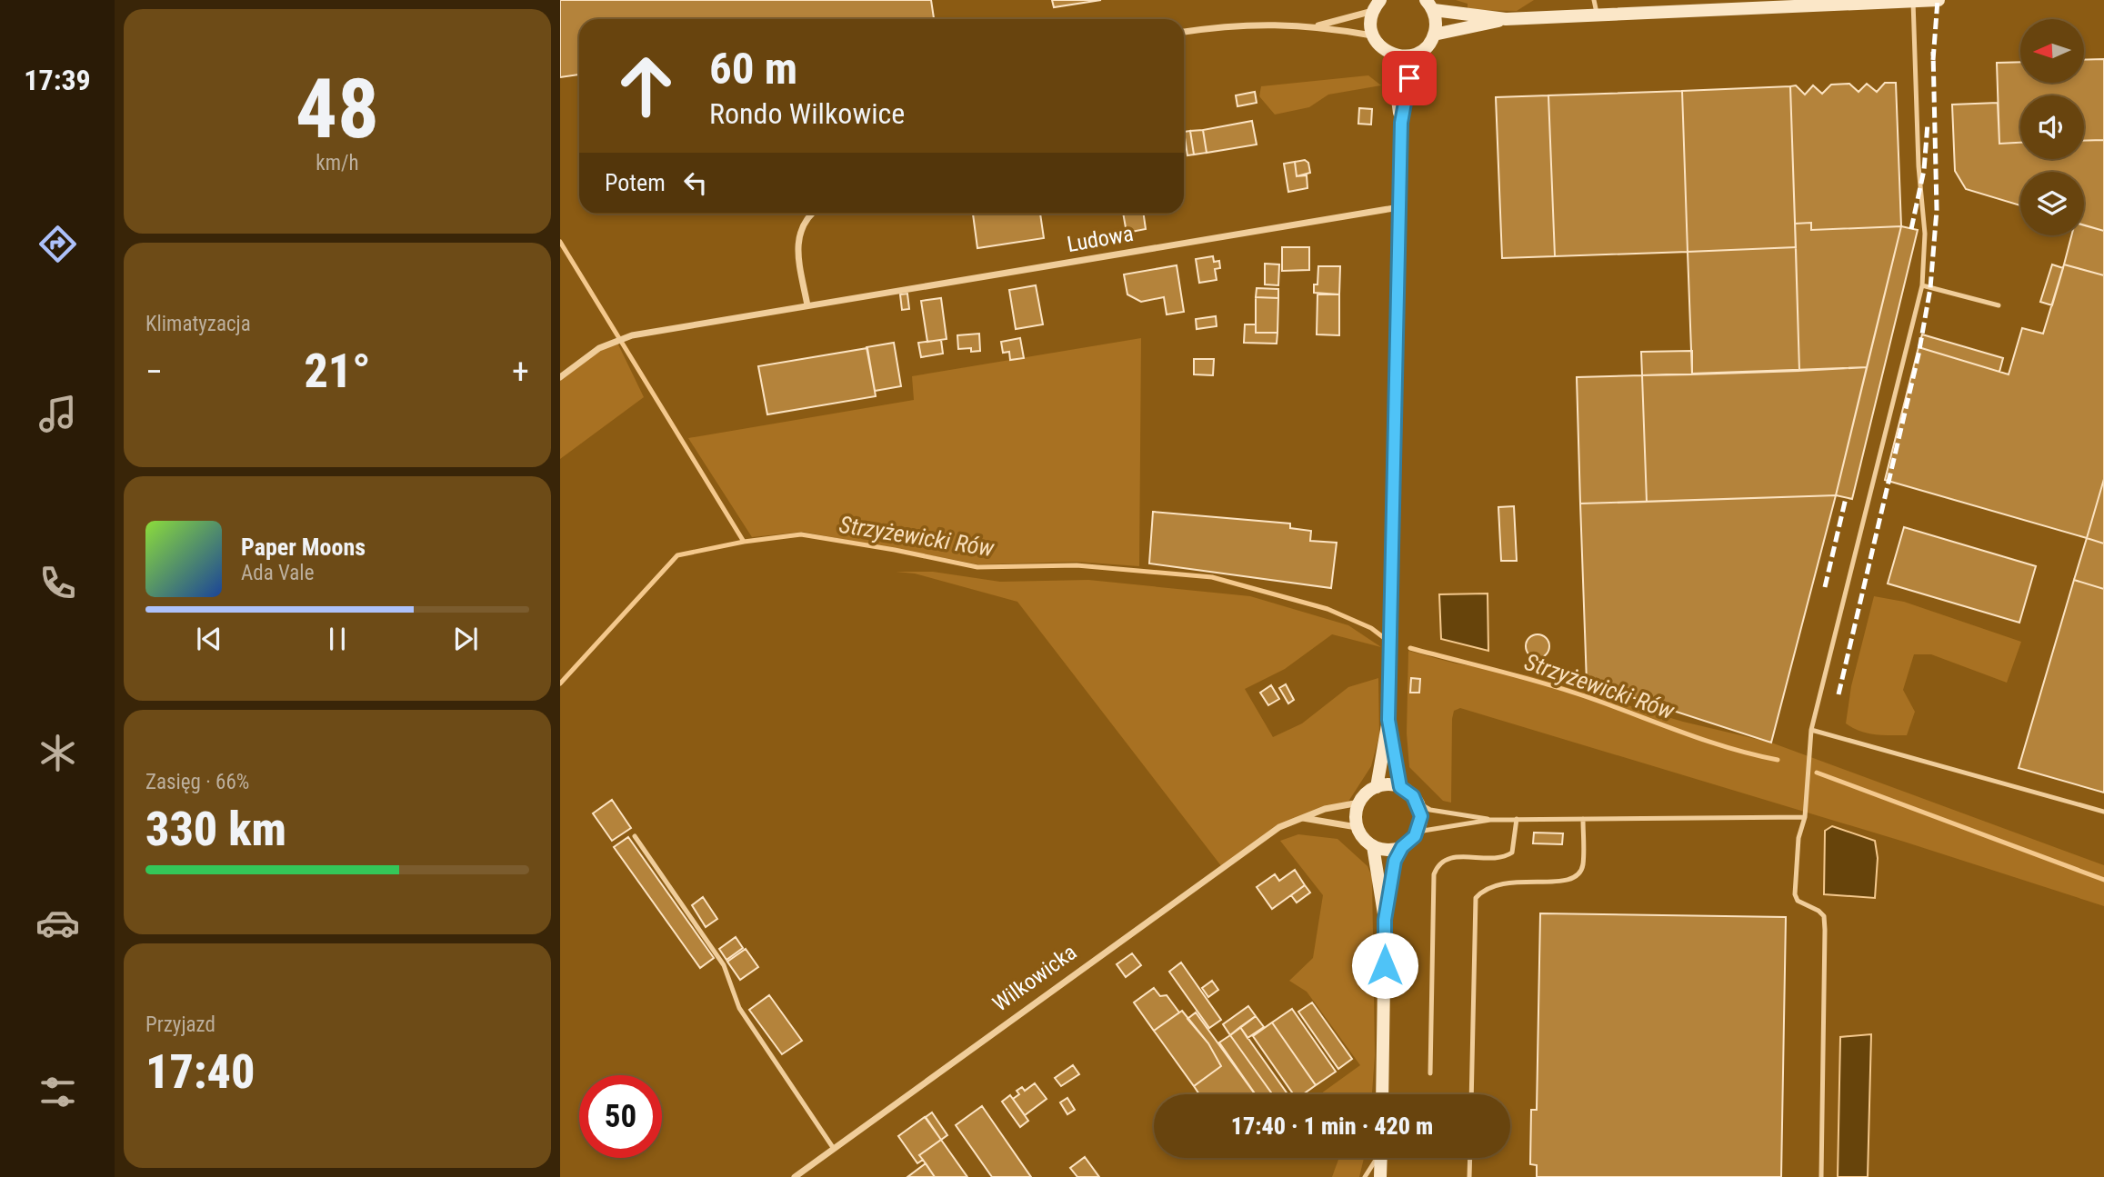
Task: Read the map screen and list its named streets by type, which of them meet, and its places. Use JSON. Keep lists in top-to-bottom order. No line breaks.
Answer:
{"streets":{"street":["Ludowa","Wilkowicka"]},"water":["Strzyżewicki Rów"],"north":"left","page":{"tabs":"17:39","tile":[["48","km/h"],"Klimatyzacja",["Zasięg · 66%","330 km"],["Przyjazd","17:40"]],"turn":["60 m","Rondo Wilkowice"],"then":"Potem","heat":["−","21°","+"],"song":["Paper Moons","Ada Vale"],"limit":"50","trip":"17:40 · 1 min · 420 m"}}
